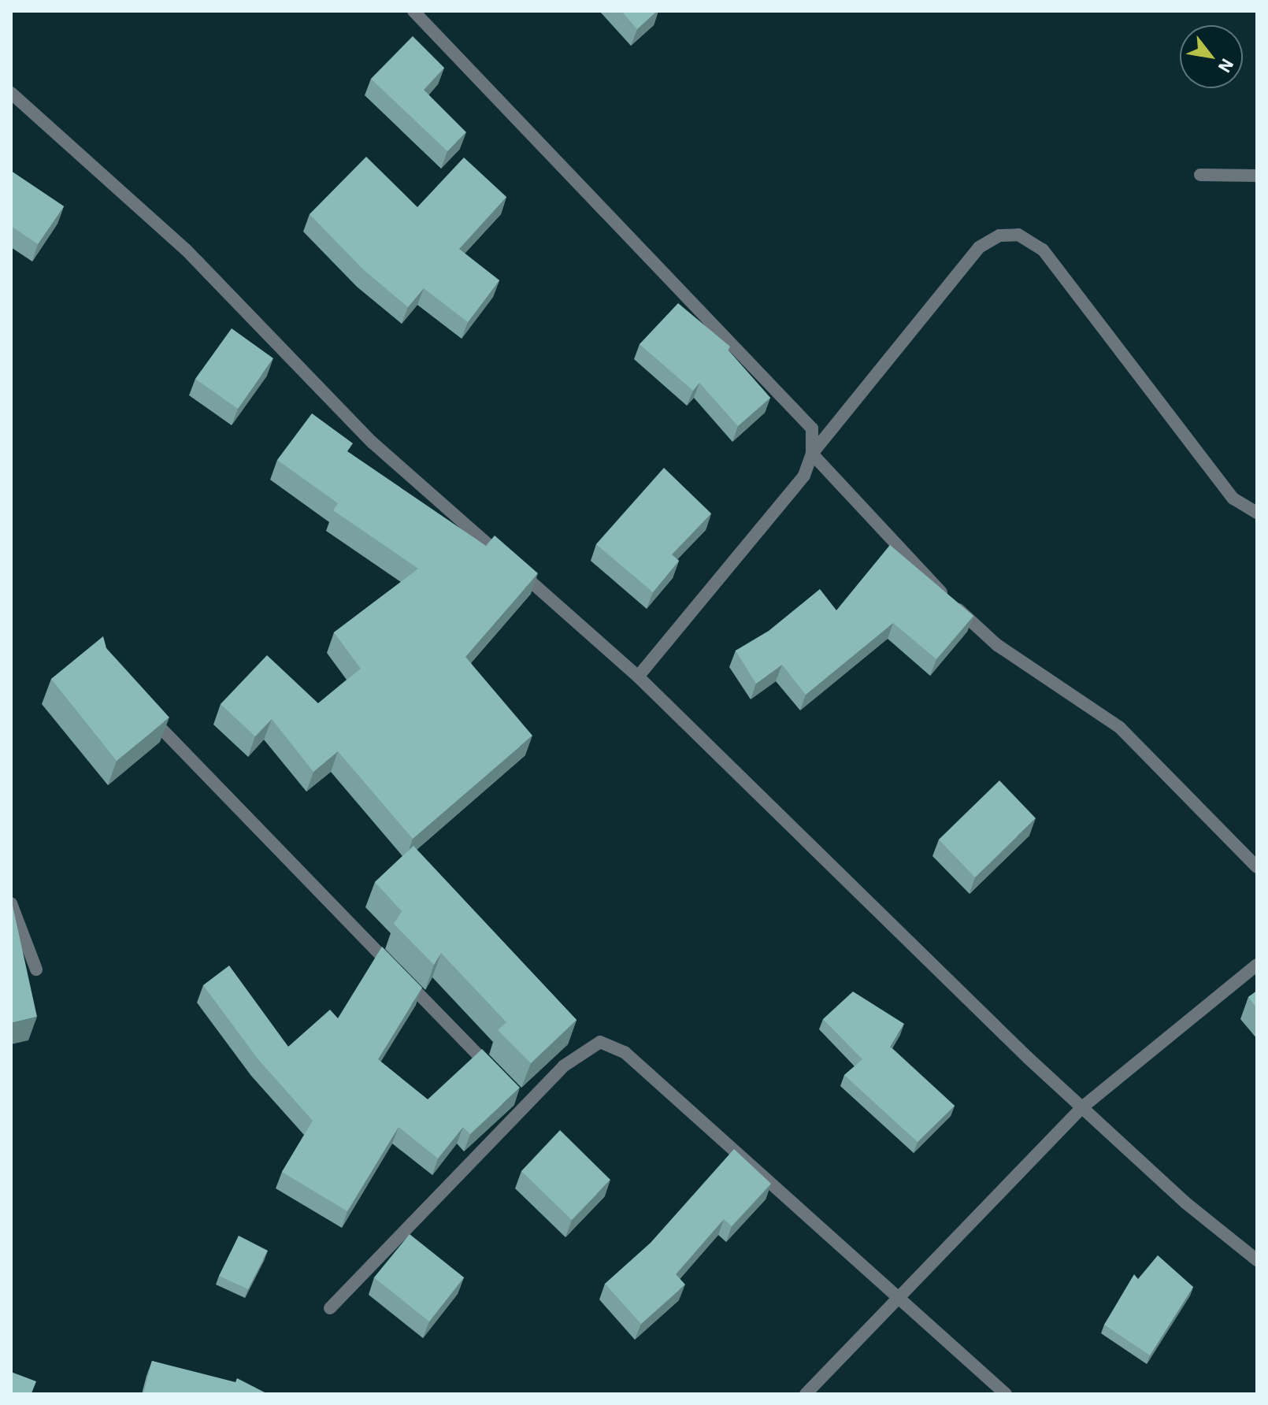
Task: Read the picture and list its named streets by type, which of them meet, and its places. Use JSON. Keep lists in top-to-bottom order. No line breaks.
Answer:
{"north":"bottom right"}
